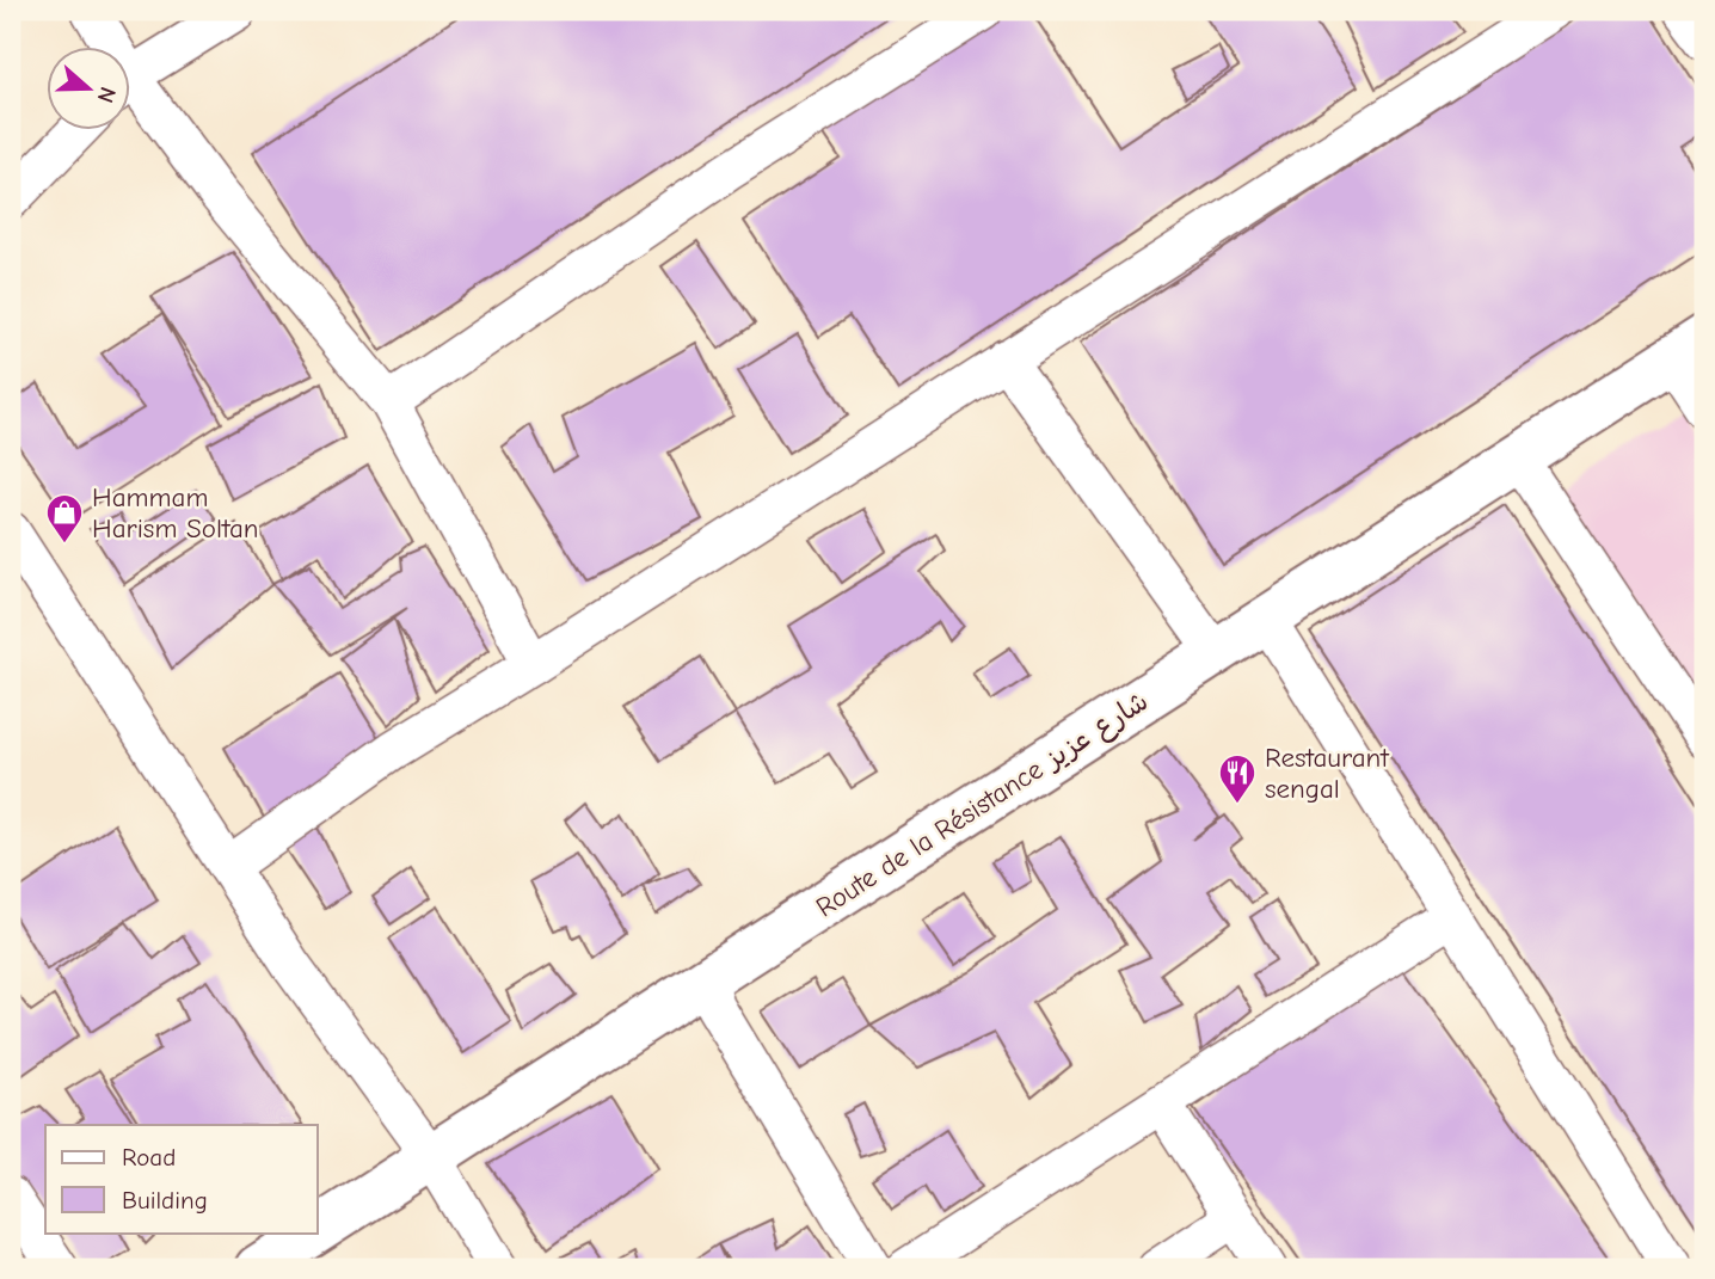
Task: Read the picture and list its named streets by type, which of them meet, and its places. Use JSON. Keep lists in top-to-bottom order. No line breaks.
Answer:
{"streets":{"street":["Route de la Résistance شارع عزيز"]},"places":{"shop":["Hammam Harism Soltan"],"restaurant":["Restaurant sengal"]},"legend":["Road","Building"],"north":"right"}
